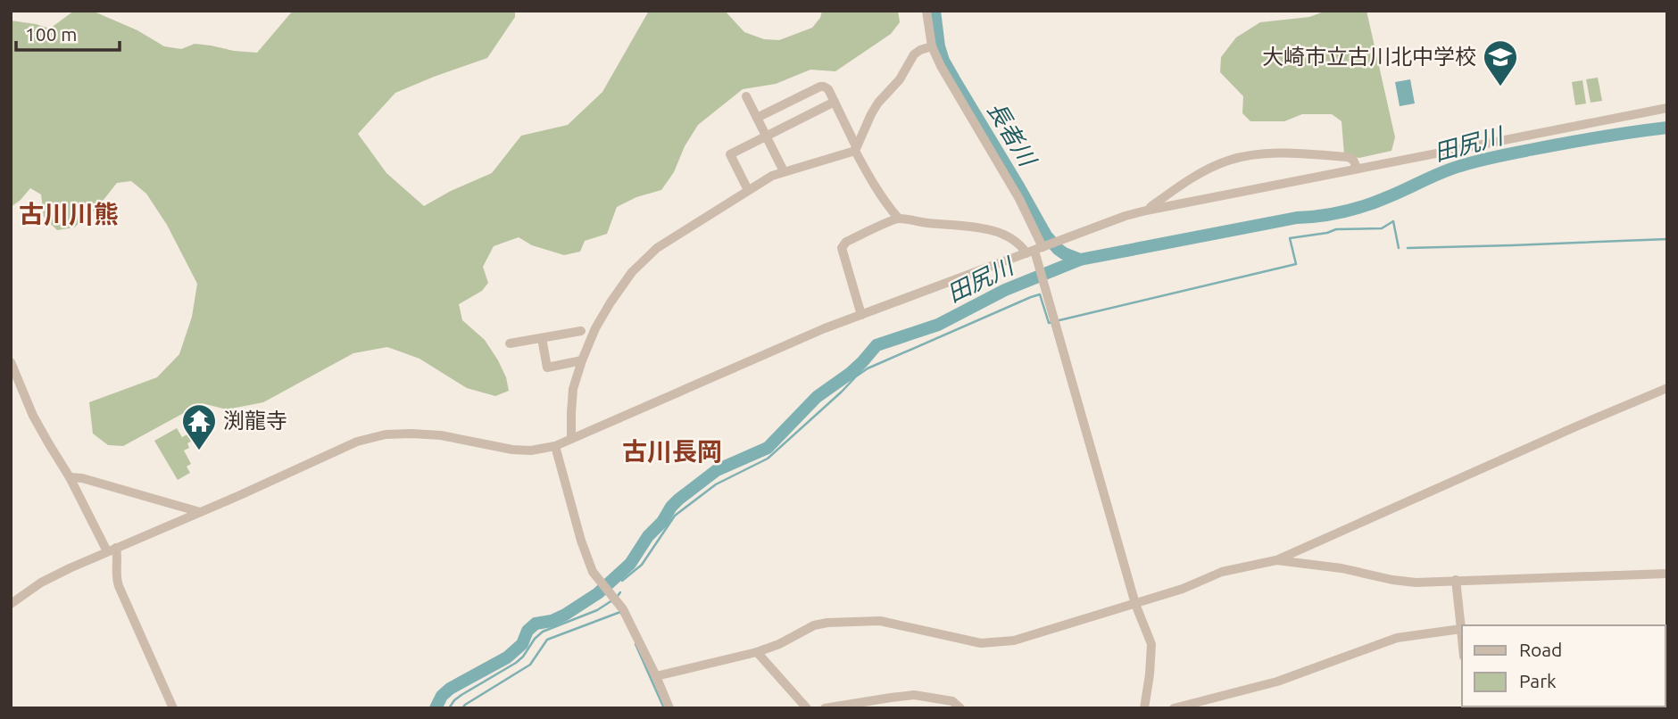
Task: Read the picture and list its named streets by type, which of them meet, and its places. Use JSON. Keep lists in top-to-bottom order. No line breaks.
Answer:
{"districts":["古川川熊","古川長岡"],"water":["長者川","田尻川"],"places":{"school or university":["大崎市立古川北中学校"],"temple":["渕龍寺"]},"legend":["Road","Park"],"scale_bar":"100 m"}
